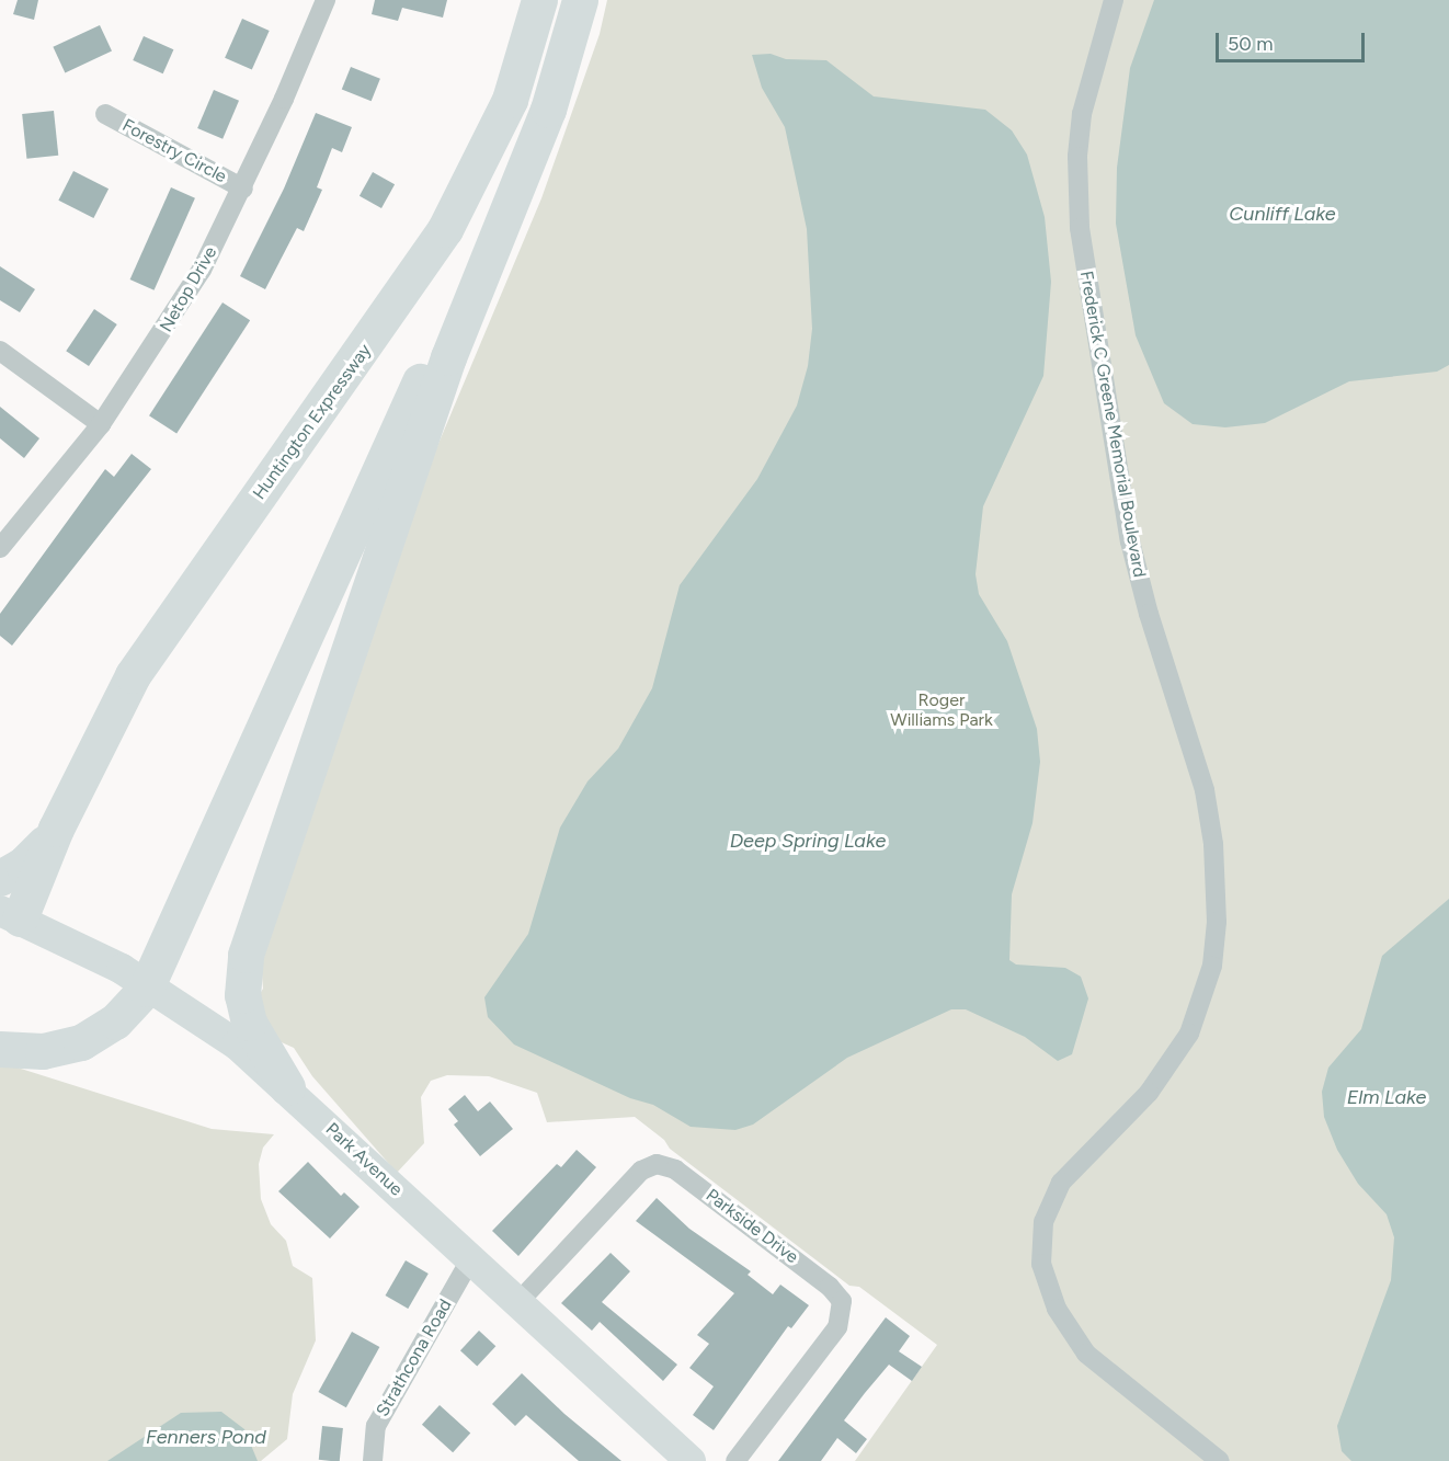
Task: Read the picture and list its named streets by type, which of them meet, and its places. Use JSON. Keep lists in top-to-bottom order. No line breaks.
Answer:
{"streets":{"highway":["Huntington Expressway"],"main road":["Park Avenue"],"street":["Forestry Circle","Netop Drive","Frederick C Greene Memorial Boulevard","Parkside Drive","Strathcona Road"]},"crossings":[["Forestry Circle","Netop Drive"],["Park Avenue","Parkside Drive"],["Park Avenue","Strathcona Road"]],"water":["Cunliff Lake","Deep Spring Lake","Elm Lake","Fenners Pond"],"parks":["Roger Williams Park"],"scale_bar":"50 m"}
